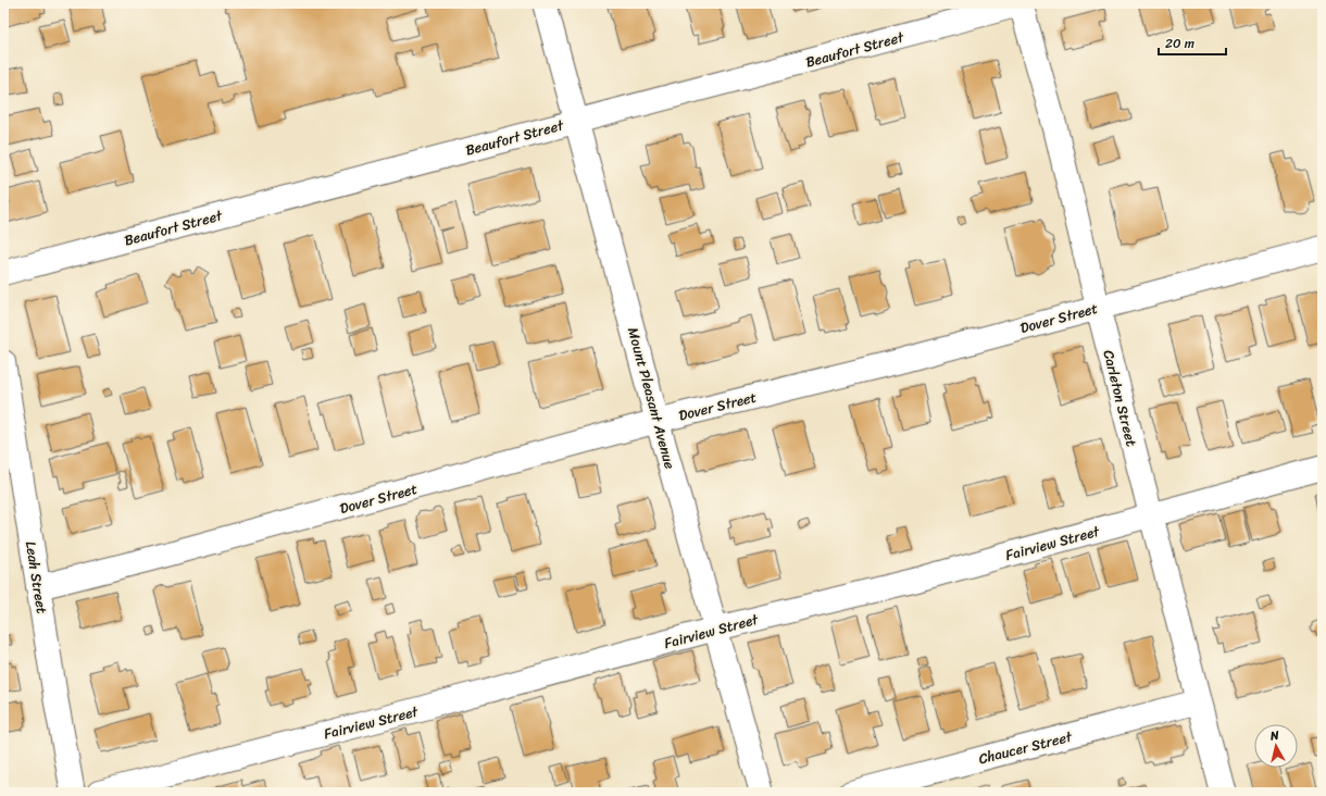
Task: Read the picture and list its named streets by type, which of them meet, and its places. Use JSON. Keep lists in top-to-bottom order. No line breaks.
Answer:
{"streets":{"street":["Beaufort Street","Dover Street","Mount Pleasant Avenue","Carleton Street","Fairview Street","Leah Street","Chaucer Street"]},"crossings":[["Beaufort Street","Mount Pleasant Avenue"],["Beaufort Street","Carleton Street"],["Dover Street","Mount Pleasant Avenue"],["Dover Street","Carleton Street"],["Dover Street","Leah Street"],["Mount Pleasant Avenue","Fairview Street"],["Carleton Street","Fairview Street"],["Carleton Street","Chaucer Street"]],"scale_bar":"20 m","north":"top"}
